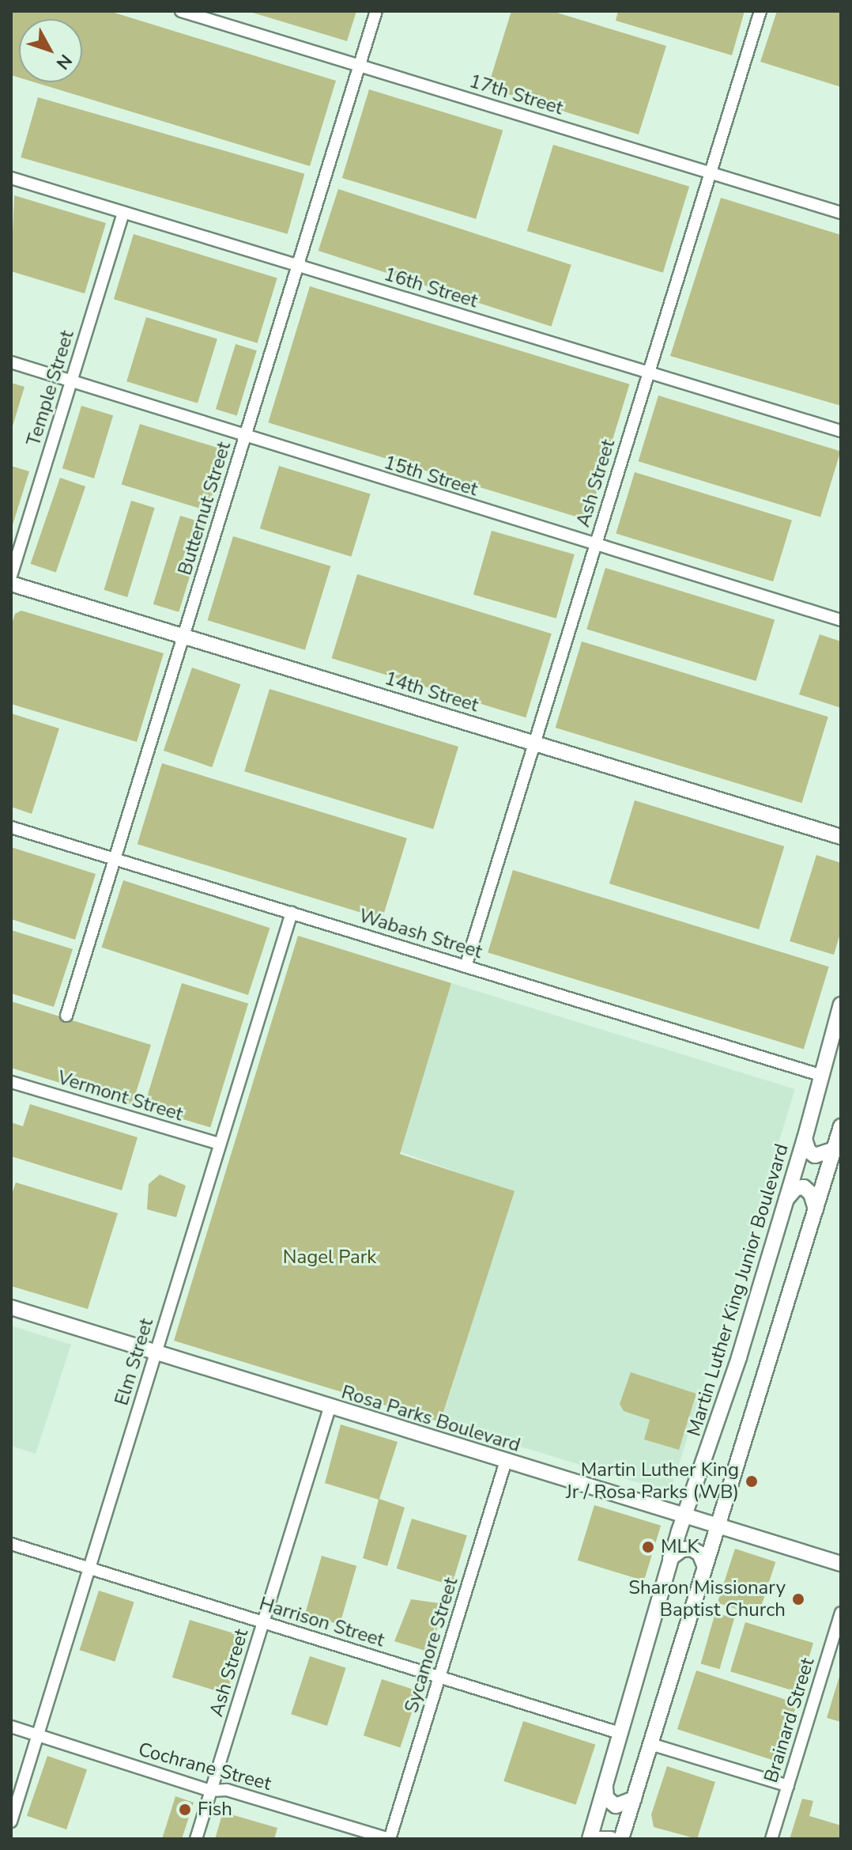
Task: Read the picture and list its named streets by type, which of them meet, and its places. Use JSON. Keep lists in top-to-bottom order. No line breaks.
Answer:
{"streets":{"main road":["14th Street","Martin Luther King Junior Boulevard","Rosa Parks Boulevard"],"street":["17th Street","16th Street","Temple Street","15th Street","Ash Street","Butternut Street","Wabash Street","Vermont Street","Elm Street","Harrison Street","Sycamore Street","Brainard Street","Cochrane Street"]},"crossings":[["17th Street","Ash Street"],["17th Street","Butternut Street"],["16th Street","Temple Street"],["16th Street","Ash Street"],["16th Street","Butternut Street"],["Temple Street","15th Street"],["15th Street","Ash Street"],["15th Street","Butternut Street"],["Ash Street","14th Street"],["Ash Street","Wabash Street"],["Ash Street","Rosa Parks Boulevard"],["Ash Street","Harrison Street"],["Ash Street","Cochrane Street"],["Butternut Street","14th Street"],["Butternut Street","Wabash Street"],["Wabash Street","Martin Luther King Junior Boulevard"],["Wabash Street","Elm Street"],["Vermont Street","Elm Street"],["Martin Luther King Junior Boulevard","Rosa Parks Boulevard"],["Martin Luther King Junior Boulevard","Harrison Street"],["Elm Street","Rosa Parks Boulevard"],["Elm Street","Harrison Street"],["Elm Street","Cochrane Street"],["Rosa Parks Boulevard","Sycamore Street"],["Harrison Street","Sycamore Street"],["Sycamore Street","Cochrane Street"]],"parks":["Nagel Park"],"places":["Martin Luther King Jr / Rosa Parks (WB)","MLK","Sharon Missionary Baptist Church","Fish"],"north":"bottom right"}
